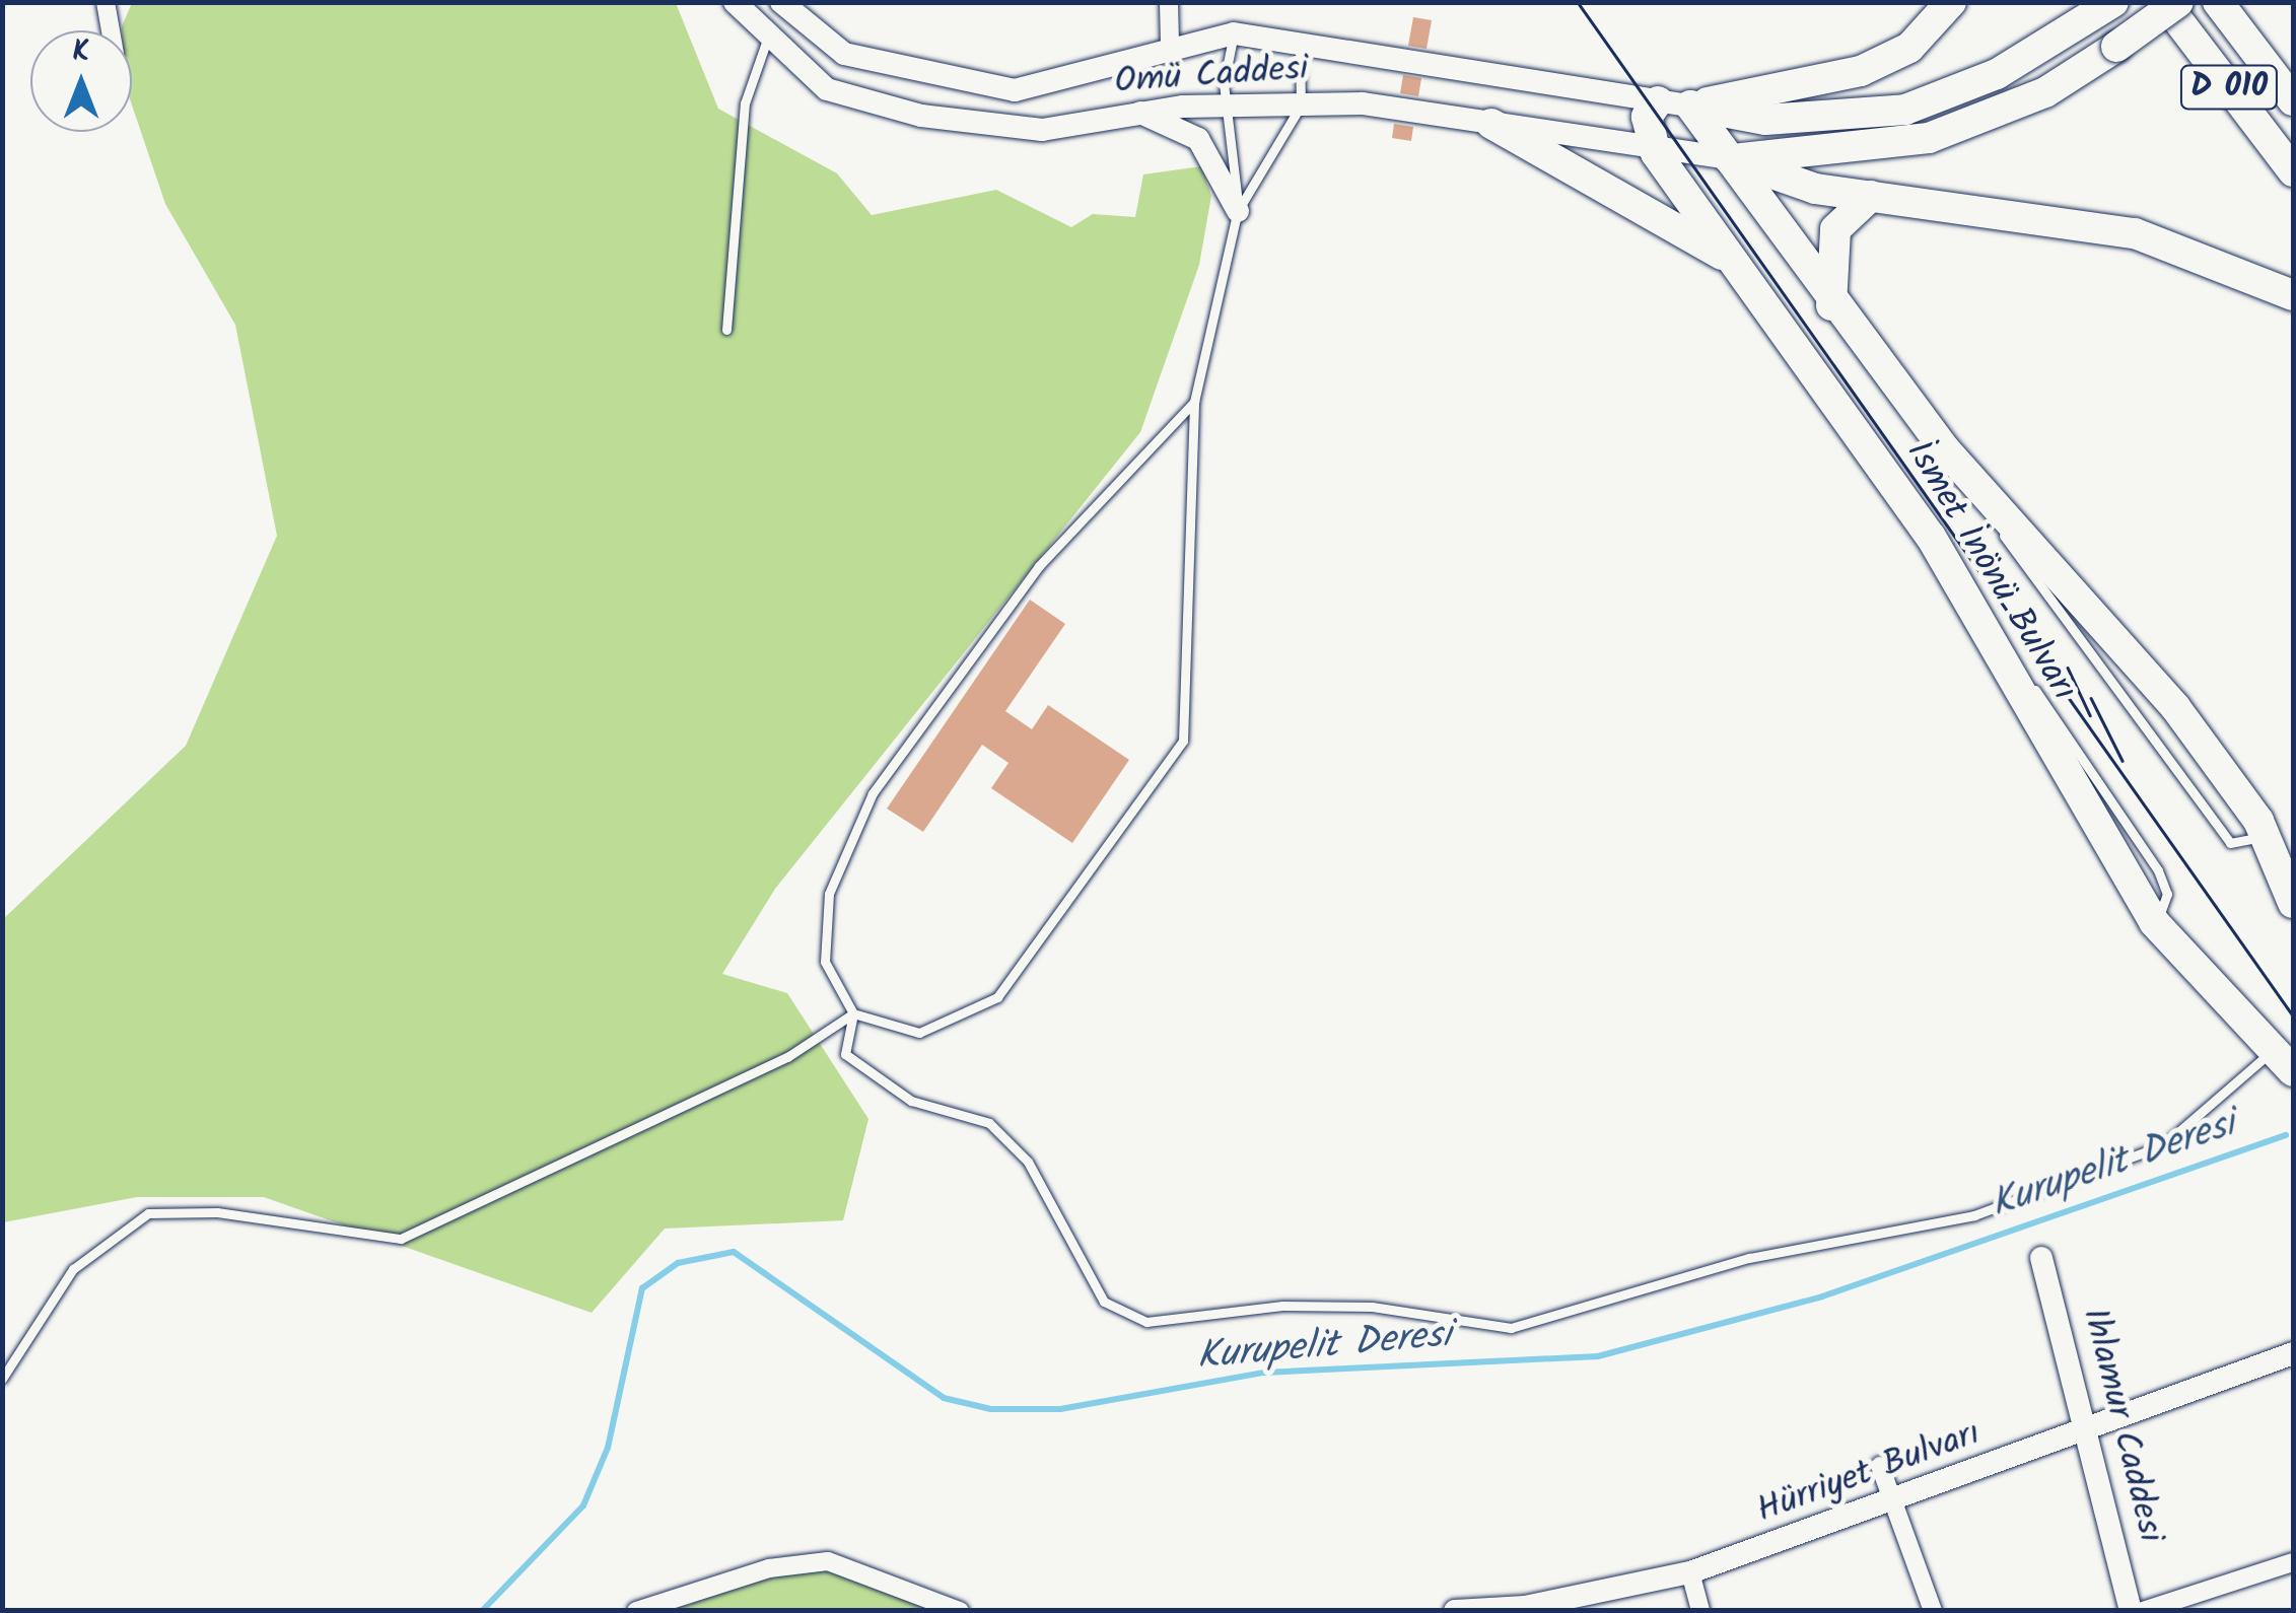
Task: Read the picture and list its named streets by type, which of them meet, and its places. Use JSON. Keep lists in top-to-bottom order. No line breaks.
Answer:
{"streets":{"main road":["D 010","İsmet İnönü Bulvarı"],"street":["Omü Caddesi","Ihlamur Caddesi","Hürriyet Bulvarı"]},"crossings":[["Omü Caddesi","İsmet İnönü Bulvarı"],["Ihlamur Caddesi","Hürriyet Bulvarı"]],"water":["Kurupelit Deresi"],"north":"top"}
